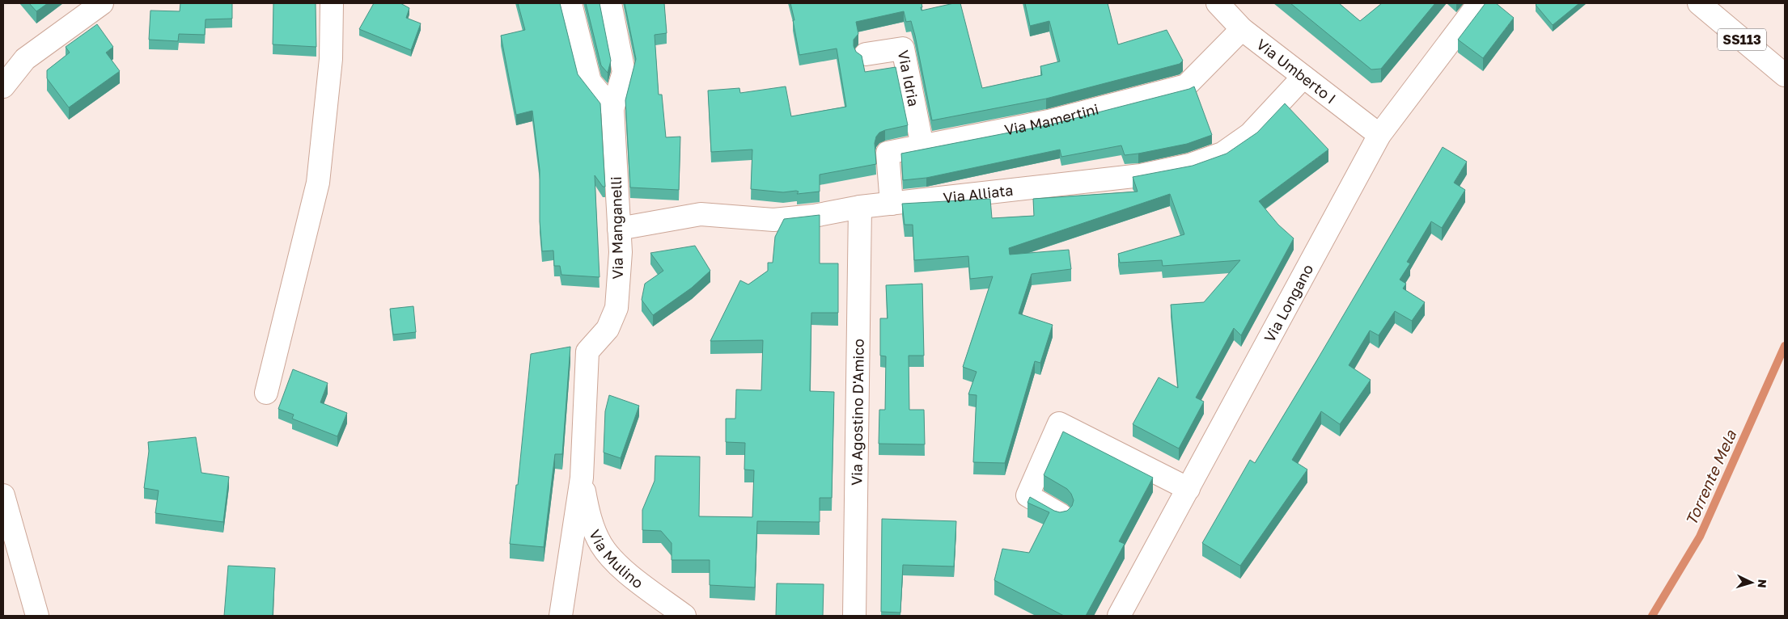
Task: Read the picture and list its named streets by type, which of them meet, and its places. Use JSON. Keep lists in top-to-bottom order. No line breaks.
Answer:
{"streets":{"street":["SS113","Via Umberto I","Via Idria","Via Mamertini","Via Alliata","Via Manganelli","Via Longano","Via Agostino D'Amico","Via Mulino"]},"crossings":[["Via Umberto I","Via Mamertini"],["Via Umberto I","Via Alliata"],["Via Umberto I","Via Longano"],["Via Idria","Via Mamertini"],["Via Mamertini","Via Alliata"],["Via Alliata","Via Manganelli"],["Via Alliata","Via Agostino D'Amico"],["Via Manganelli","Via Mulino"]],"water":["Torrente Mela"],"north":"right"}
